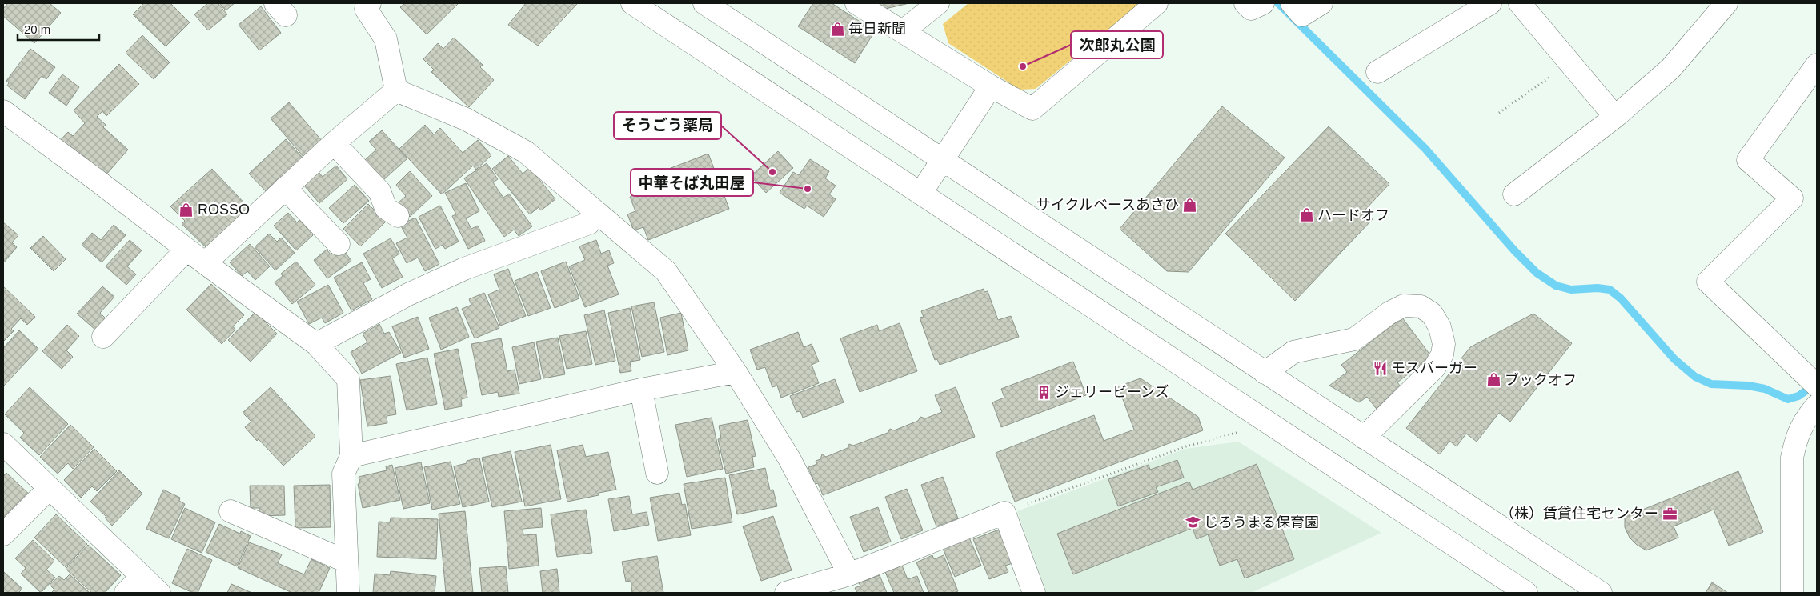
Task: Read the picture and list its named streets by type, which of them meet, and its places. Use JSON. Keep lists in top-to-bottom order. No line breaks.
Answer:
{"places":{"shop":["毎日新聞","サイクルベースあさひ","ROSSO","ハードオフ","ブックオフ"],"other":["次郎丸公園","そうごう薬局","中華そば丸田屋"],"restaurant":["モスバーガー"],"building":["ジェリービーンズ"],"office":["（株）賃貸住宅センター"],"school or university":["じろうまる保育園"]},"scale_bar":"20 m"}
